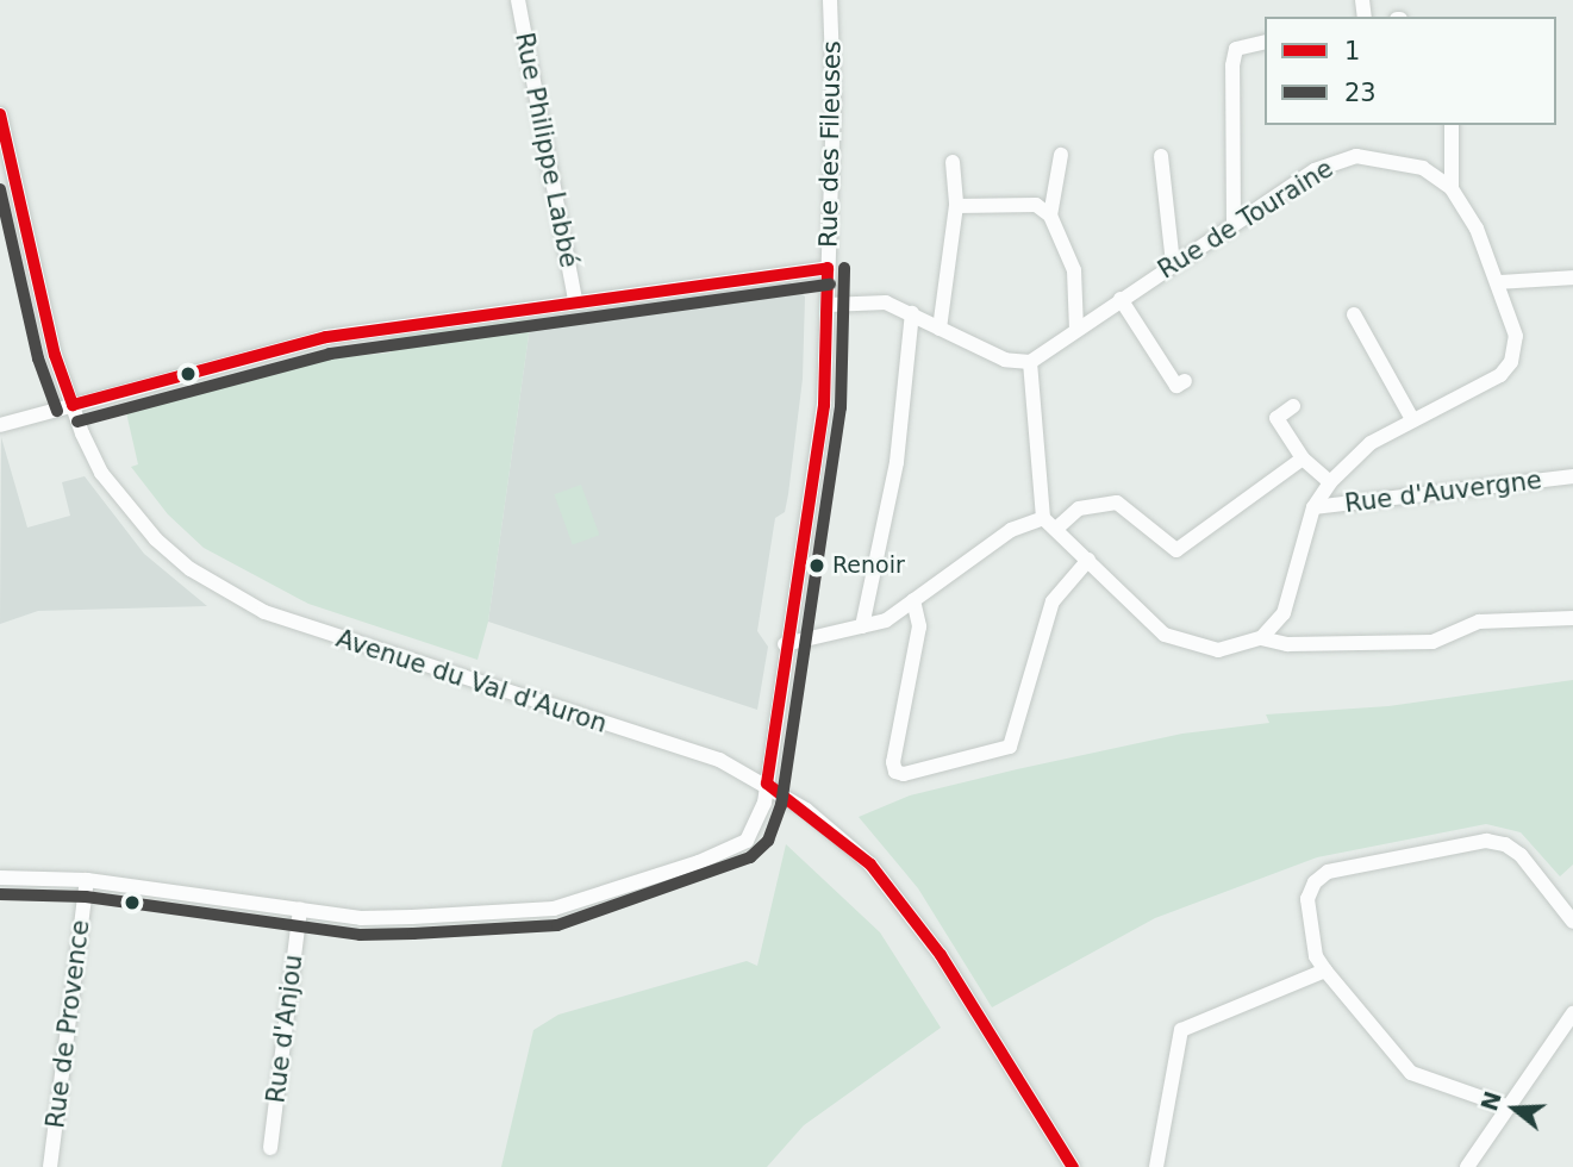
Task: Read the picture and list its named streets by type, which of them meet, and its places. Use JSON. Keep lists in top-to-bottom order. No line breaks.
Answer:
{"streets":{"street":["Rue des Fileuses","Rue Philippe Labbé","Rue de Touraine","Rue d'Auvergne","Avenue du Val d'Auron","Rue de Provence","Rue d'Anjou"]},"crossings":[["Rue des Fileuses","Avenue du Val d'Auron"],["Rue des Fileuses","Rue de Provence"],["Rue des Fileuses","Rue d'Anjou"],["Rue de Touraine","Rue d'Auvergne"]],"places":["Renoir"],"lines":["transit line 1","transit line 23"],"legend":["1","23"],"north":"left"}
